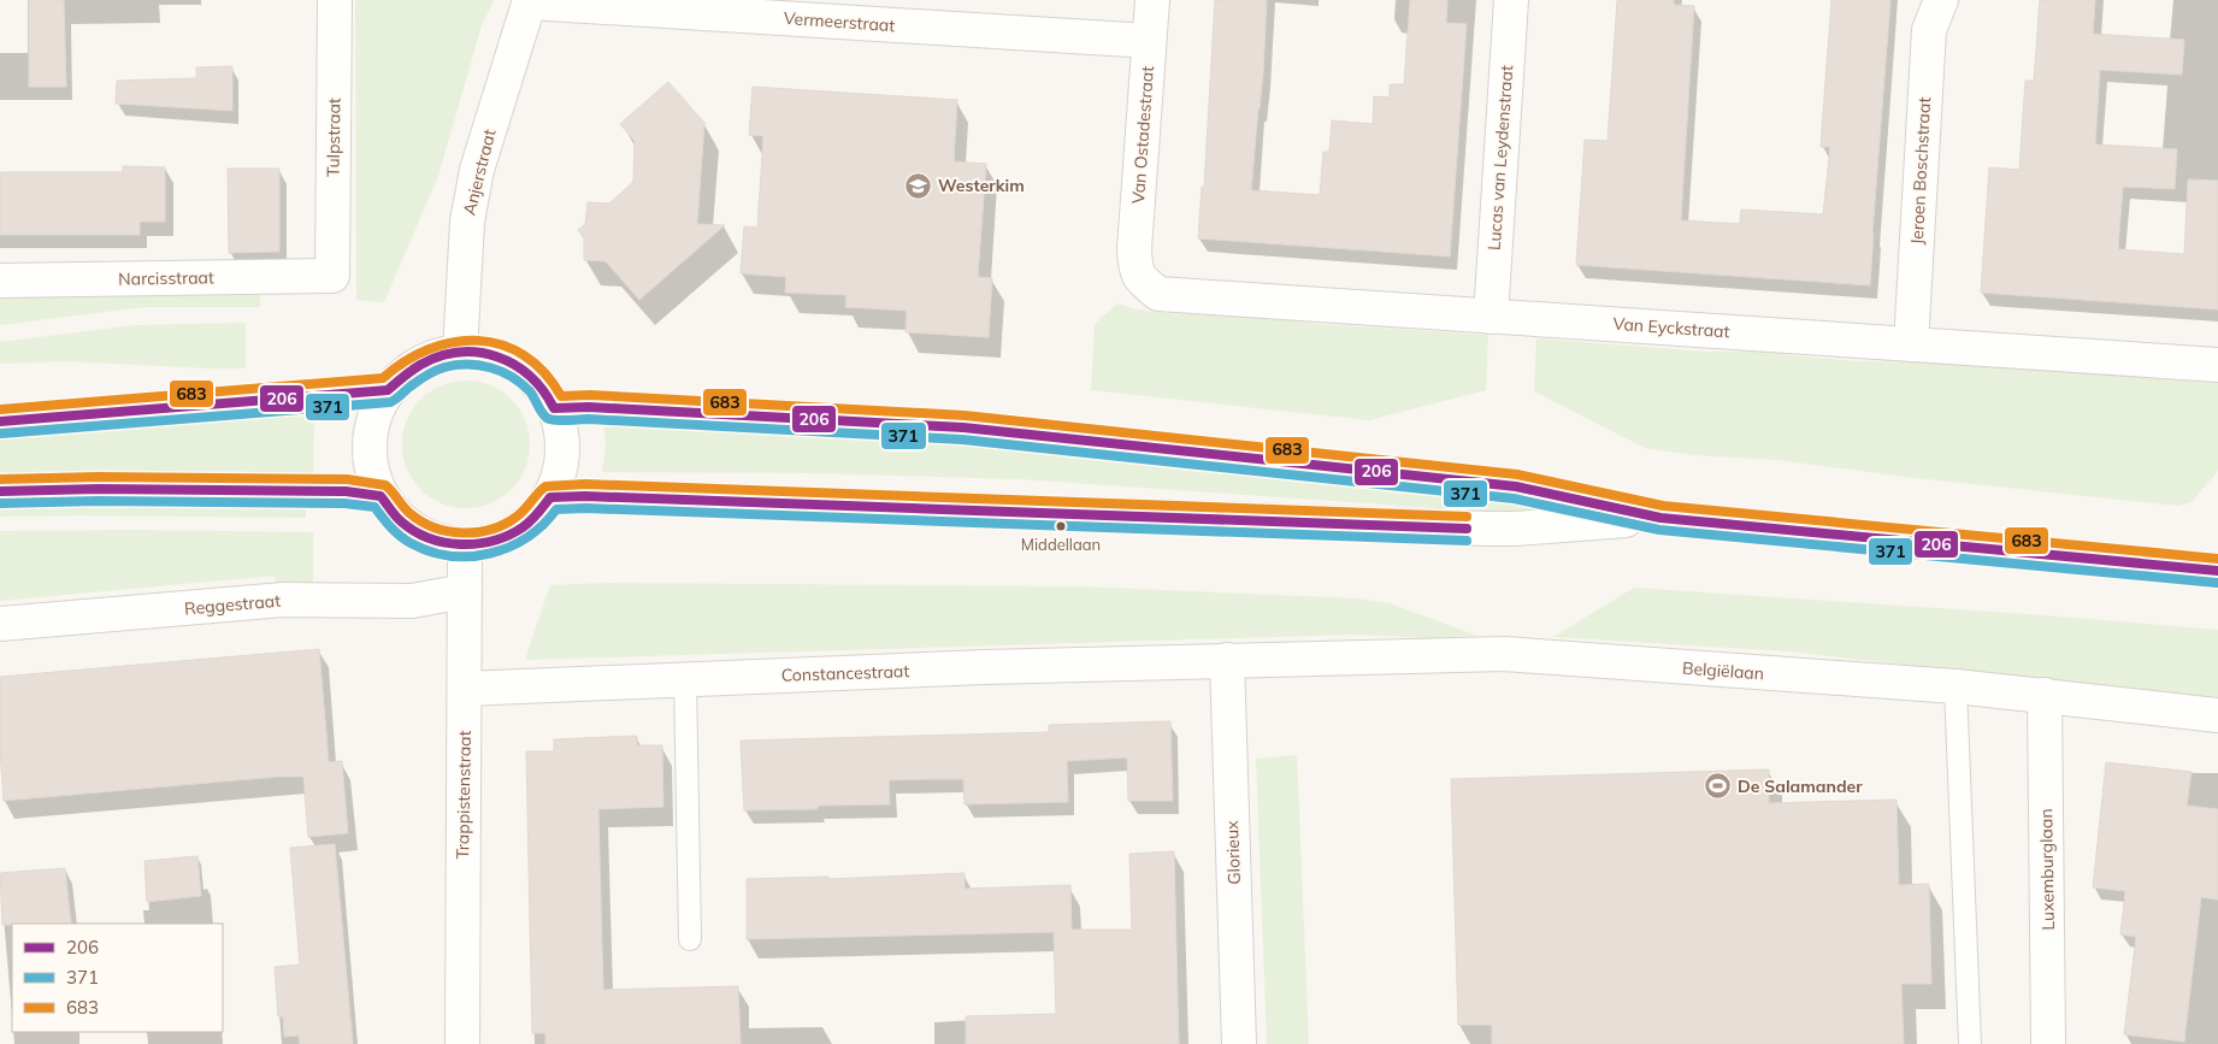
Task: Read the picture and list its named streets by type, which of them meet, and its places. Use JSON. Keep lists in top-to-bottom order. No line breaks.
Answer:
{"streets":{"street":["Vermeerstraat","Van Ostadestraat","Tulpstraat","Lucas van Leydenstraat","Jeroen Boschstraat","Anjerstraat","Narcisstraat","Van Eyckstraat","Reggestraat","Belgiëlaan","Constancestraat","Trappistenstraat","Glorieux","Luxemburglaan"]},"crossings":[["Vermeerstraat","Van Ostadestraat"],["Vermeerstraat","Anjerstraat"],["Van Ostadestraat","Van Eyckstraat"],["Tulpstraat","Narcisstraat"],["Lucas van Leydenstraat","Van Eyckstraat"],["Jeroen Boschstraat","Van Eyckstraat"],["Anjerstraat","Trappistenstraat"],["Reggestraat","Trappistenstraat"],["Belgiëlaan","Constancestraat"],["Belgiëlaan","Glorieux"],["Belgiëlaan","Luxemburglaan"],["Constancestraat","Trappistenstraat"],["Constancestraat","Glorieux"]],"places":{"school or university":["Westerkim"],"other":["Middellaan"],"sports":["De Salamander"]},"lines":["transit line 683","transit line 206","transit line 371"],"legend":["206","371","683"]}
